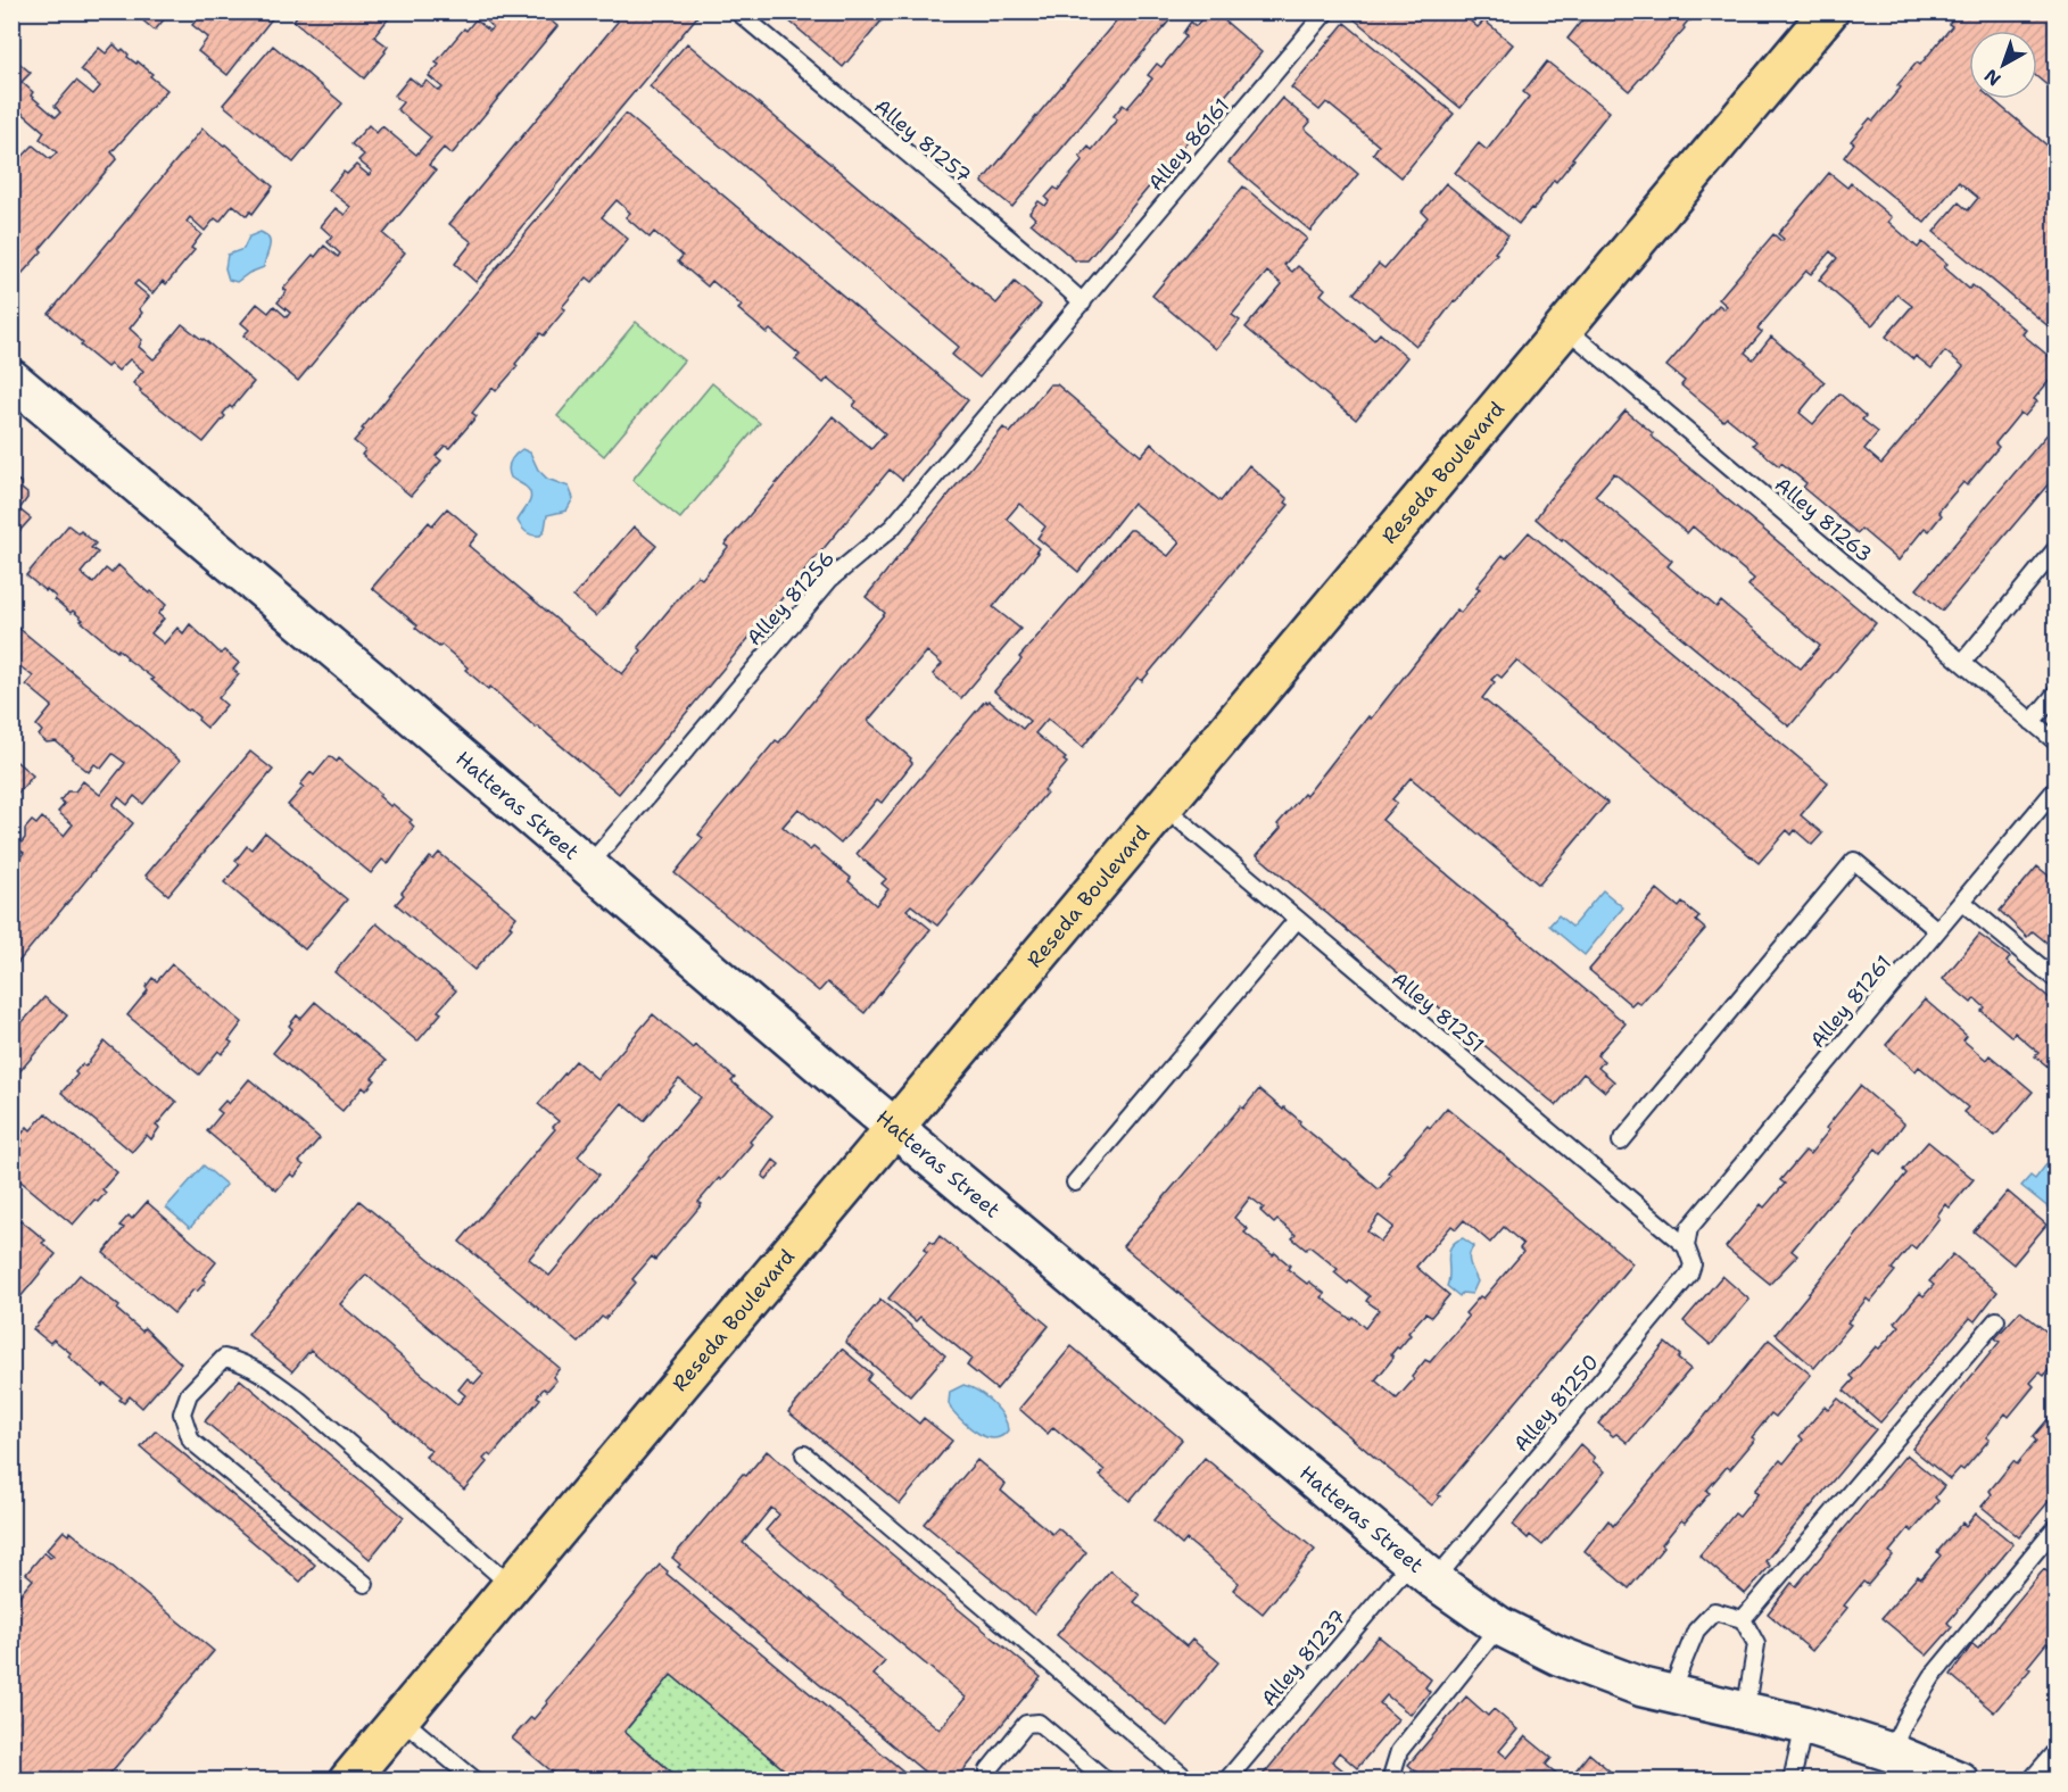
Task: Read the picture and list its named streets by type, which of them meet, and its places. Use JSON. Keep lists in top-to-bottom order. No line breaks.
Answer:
{"streets":{"main road":["Reseda Boulevard"],"street":["Hatteras Street"],"lane":["Alley 81257","Alley 86161","Alley 81263","Alley 81256","Alley 81261","Alley 81251","Alley 81250","Alley 81237"]},"crossings":[["Alley 81257","Alley 86161"],["Alley 81257","Alley 81256"],["Alley 86161","Alley 81256"],["Reseda Boulevard","Alley 81263"],["Reseda Boulevard","Hatteras Street"],["Reseda Boulevard","Alley 81251"],["Alley 81256","Hatteras Street"],["Hatteras Street","Alley 81250"],["Hatteras Street","Alley 81237"],["Alley 81261","Alley 81251"],["Alley 81261","Alley 81250"],["Alley 81251","Alley 81250"],["Alley 81250","Alley 81237"]],"north":"bottom left"}
